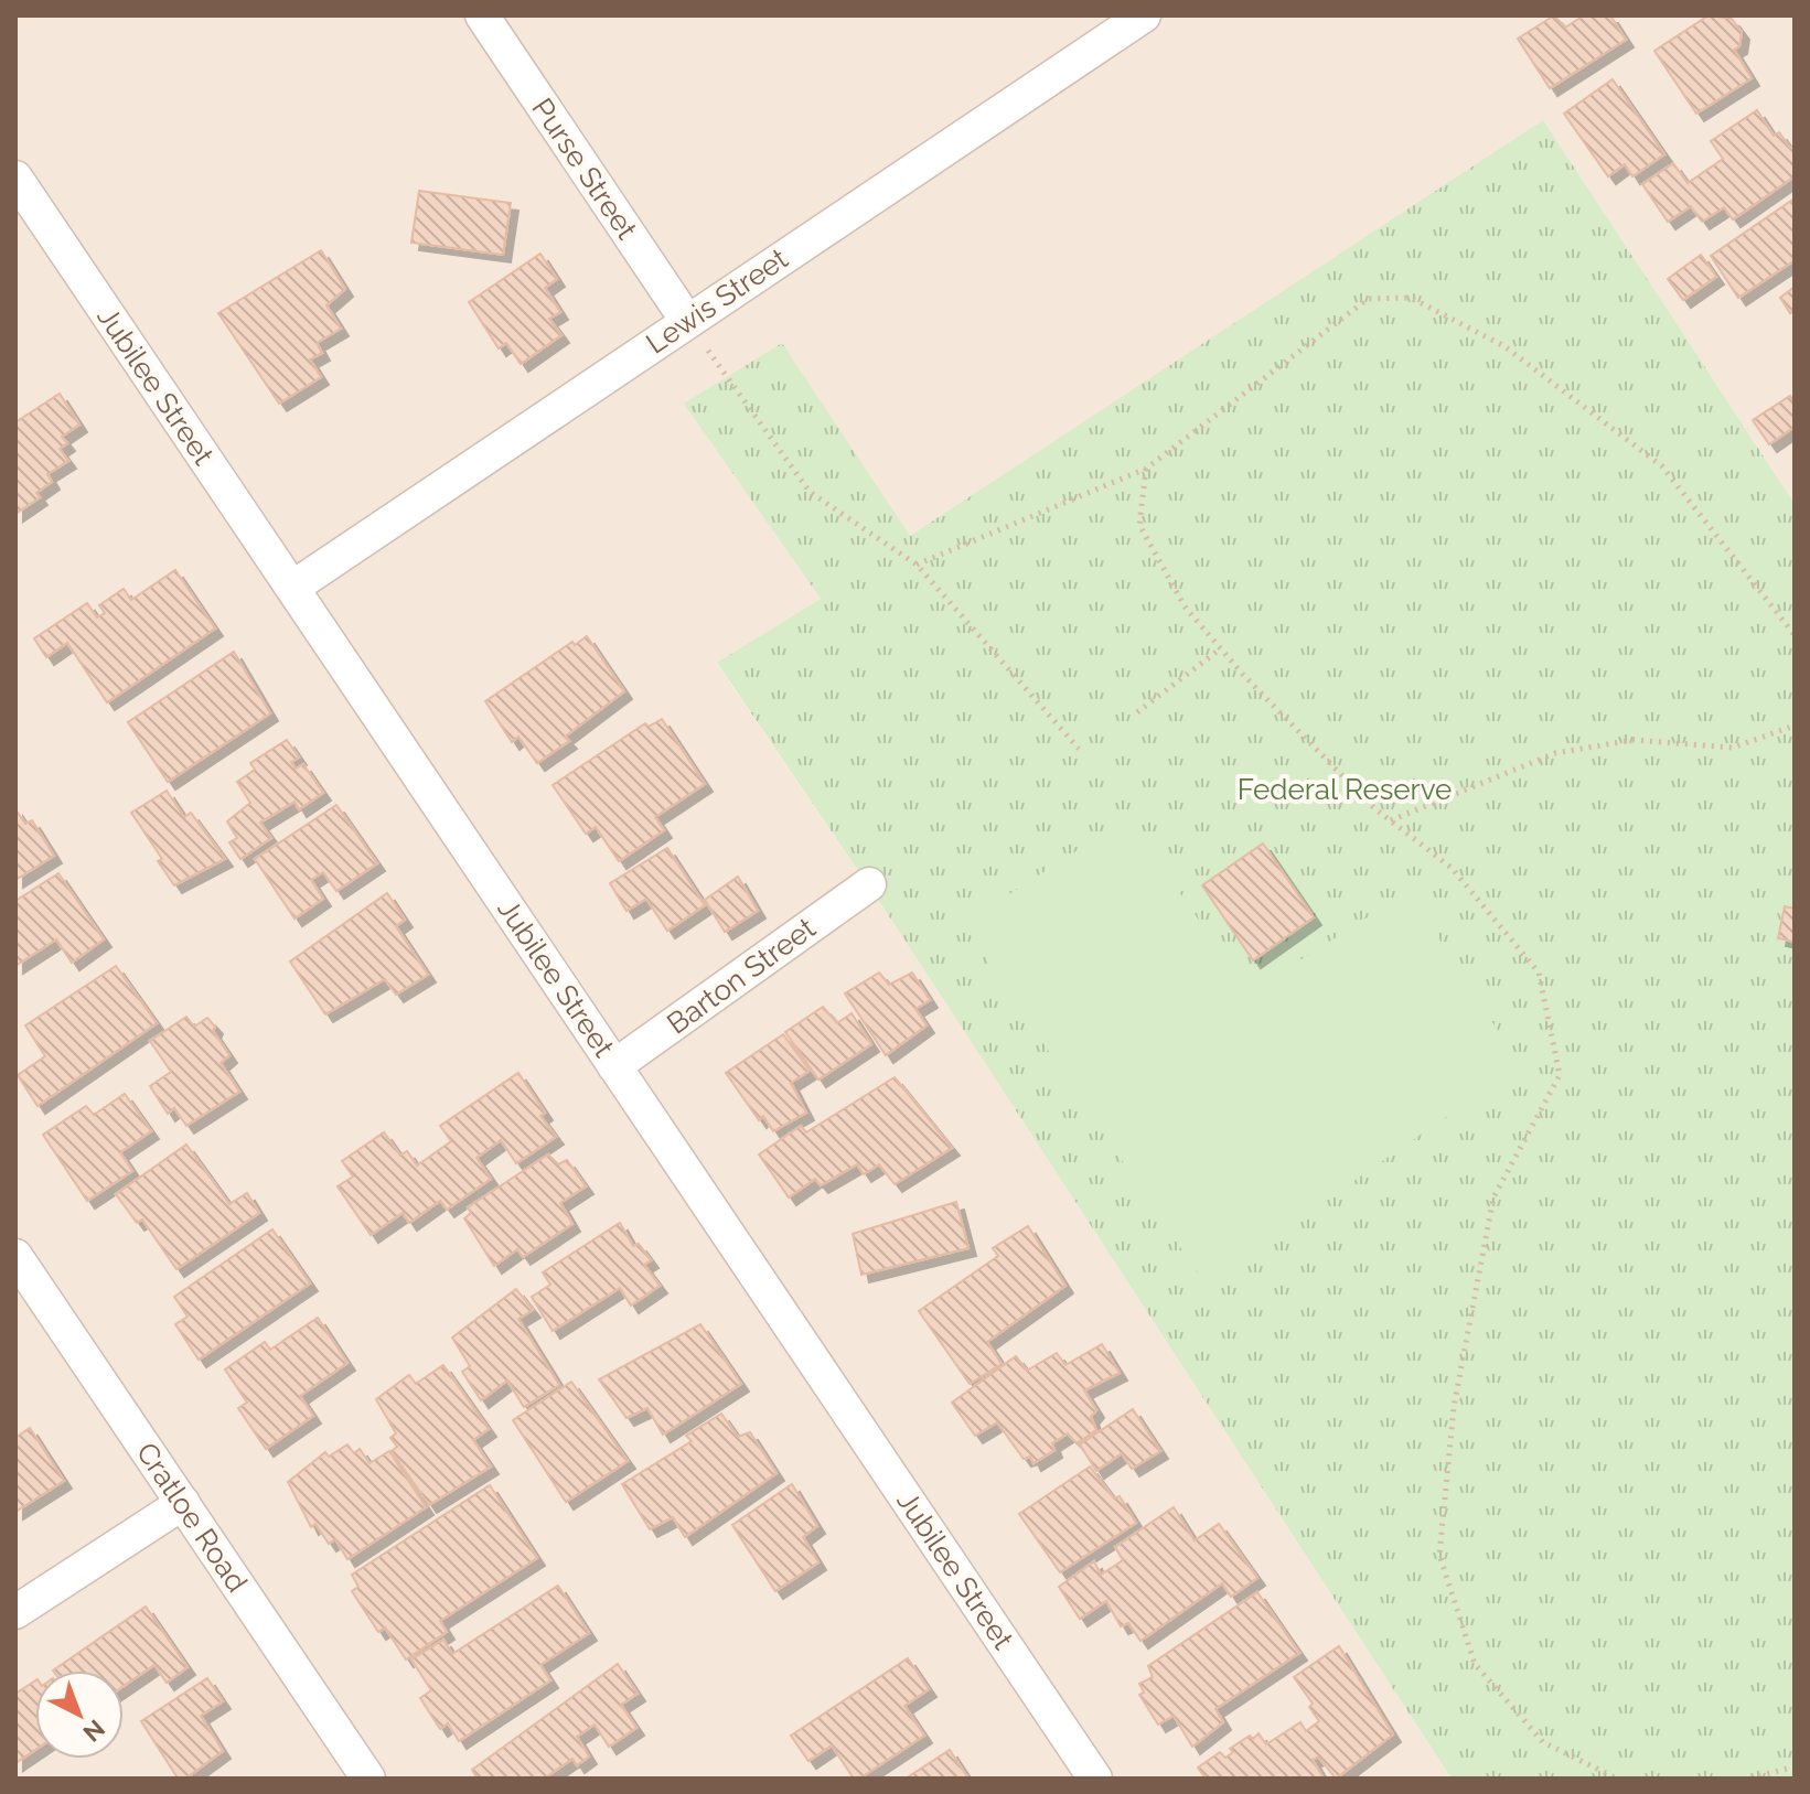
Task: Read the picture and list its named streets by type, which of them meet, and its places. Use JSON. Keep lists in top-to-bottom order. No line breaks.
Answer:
{"streets":{"street":["Purse Street","Lewis Street","Jubilee Street","Barton Street","Cratloe Road"]},"crossings":[["Purse Street","Lewis Street"],["Lewis Street","Jubilee Street"],["Jubilee Street","Barton Street"]],"parks":["Federal Reserve"],"north":"bottom right"}
